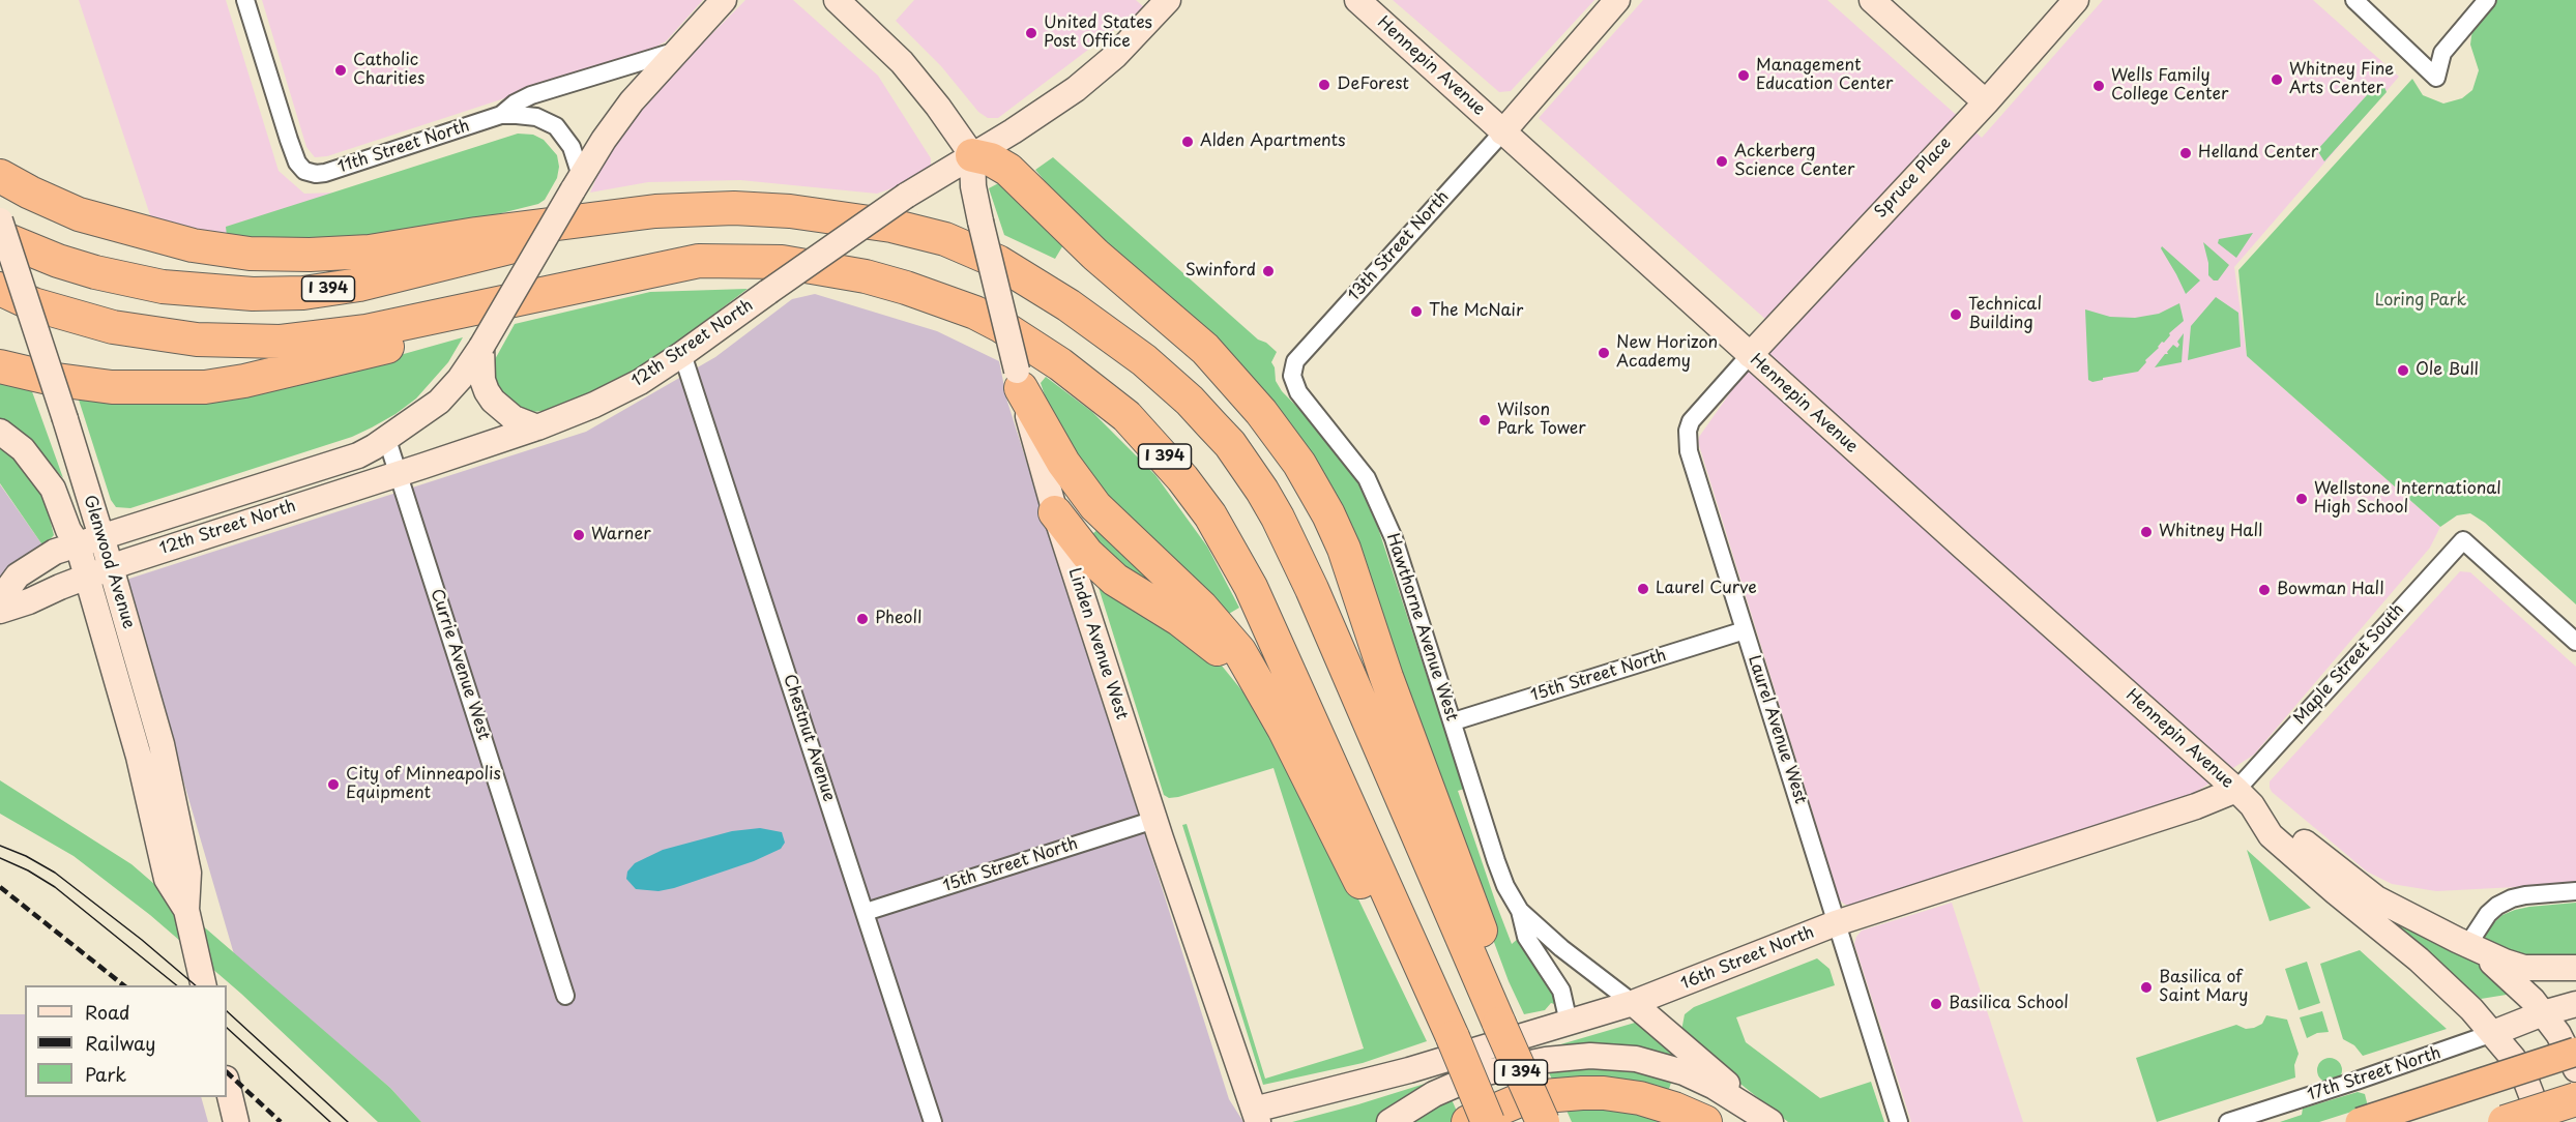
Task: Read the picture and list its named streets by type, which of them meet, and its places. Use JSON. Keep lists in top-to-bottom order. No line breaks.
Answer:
{"streets":{"highway":["I 394"],"street":["Hennepin Avenue","11th Street North","Spruce Place","13th Street North","12th Street North","Glenwood Avenue","Hawthorne Avenue West","Linden Avenue West","Currie Avenue West","Maple Street South","15th Street North","Laurel Avenue West","Chestnut Avenue","16th Street North","17th Street North"]},"crossings":[["Hennepin Avenue","Spruce Place"],["Hennepin Avenue","13th Street North"],["Hennepin Avenue","Maple Street South"],["Hennepin Avenue","Laurel Avenue West"],["Hennepin Avenue","16th Street North"],["Hennepin Avenue","17th Street North"],["Spruce Place","Laurel Avenue West"],["13th Street North","Hawthorne Avenue West"],["12th Street North","Glenwood Avenue"],["12th Street North","Linden Avenue West"],["12th Street North","Currie Avenue West"],["12th Street North","Chestnut Avenue"],["Hawthorne Avenue West","15th Street North"],["Hawthorne Avenue West","16th Street North"],["Linden Avenue West","15th Street North"],["Linden Avenue West","16th Street North"],["Maple Street South","16th Street North"],["15th Street North","Laurel Avenue West"],["15th Street North","Chestnut Avenue"],["Laurel Avenue West","16th Street North"]],"parks":["Loring Park"],"places":["United States Post Office","Catholic Charities","Management Education Center","Whitney Fine Arts Center","DeForest","Wells Family College Center","Alden Apartments","Helland Center","Ackerberg Science Center","Swinford","The McNair","Technical Building","New Horizon Academy","Ole Bull","Wilson Park Tower","Wellstone International High School","Whitney Hall","Warner","Laurel Curve","Bowman Hall","Pheoll","City of Minneapolis Equipment","Basilica of Saint Mary","Basilica School"],"legend":["Road","Railway","Park"]}
